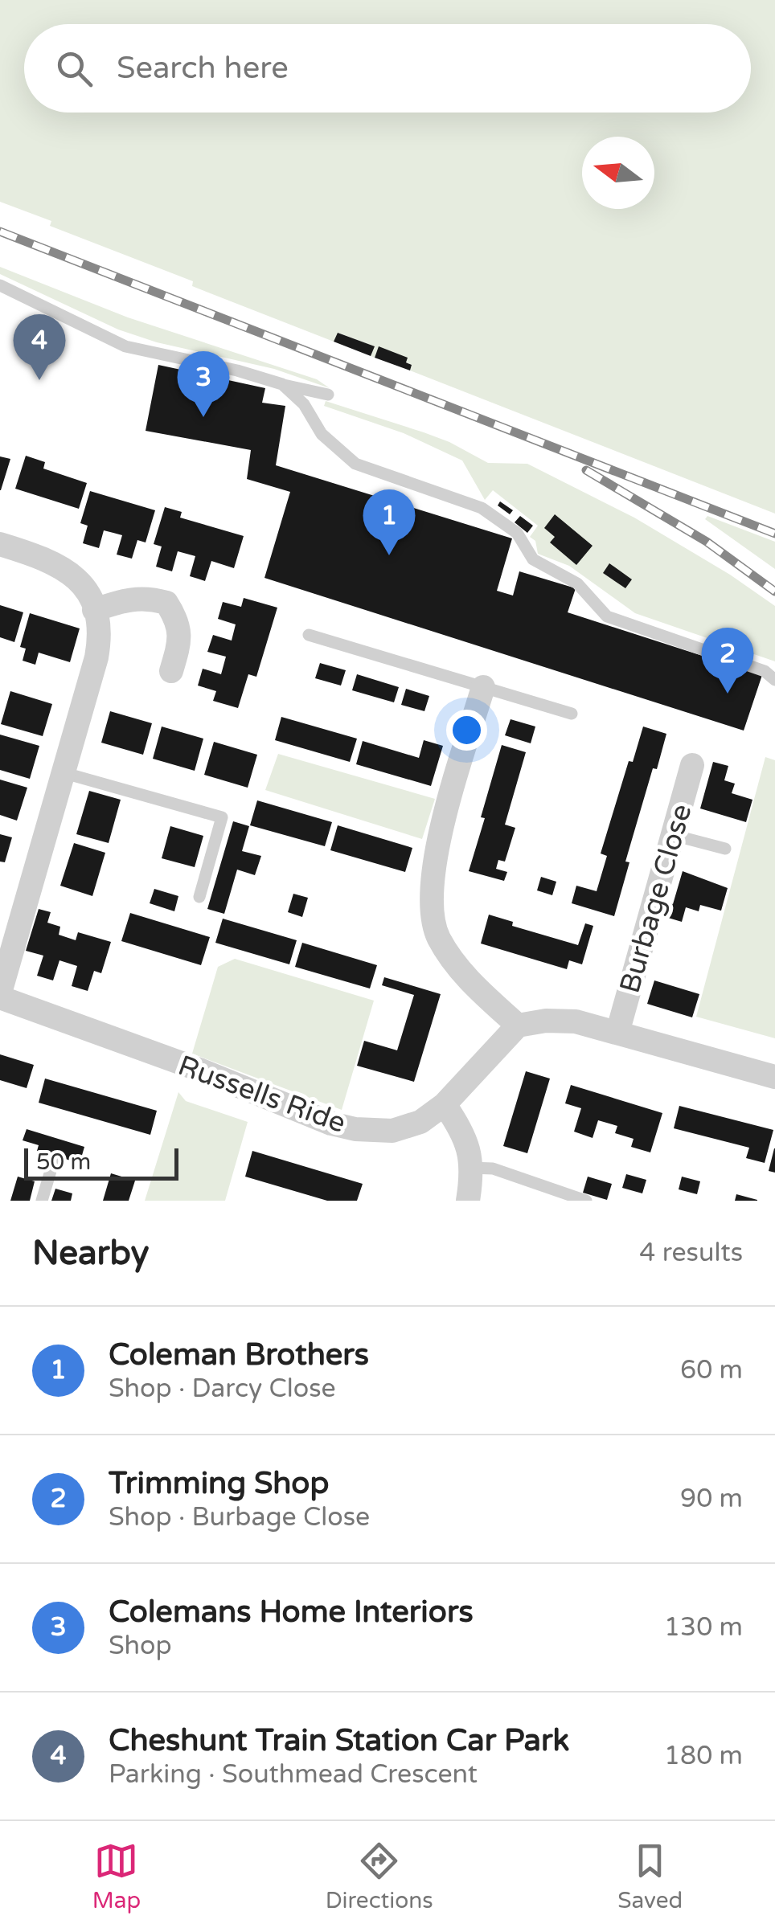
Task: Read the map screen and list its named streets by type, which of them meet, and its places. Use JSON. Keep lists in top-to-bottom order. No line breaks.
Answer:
{"streets":{"street":["Burbage Close","Russells Ride"]},"scale_bar":"50 m","north":"left","page":{"search":"Search here","pins":["4","3","1","2"],"scale":"50 m","heading":["Nearby","4 results"],"list":[{"mark":"1","name":"Coleman Brothers","note":"Shop · Darcy Close","value":"60 m"},{"mark":"2","name":"Trimming Shop","note":"Shop · Burbage Close","value":"90 m"},{"mark":"3","name":"Colemans Home Interiors","note":"Shop","value":"130 m"},{"mark":"4","name":"Cheshunt Train Station Car Park","note":"Parking · Southmead Crescent","value":"180 m"}],"nav":["Map","Directions","Saved"]}}
